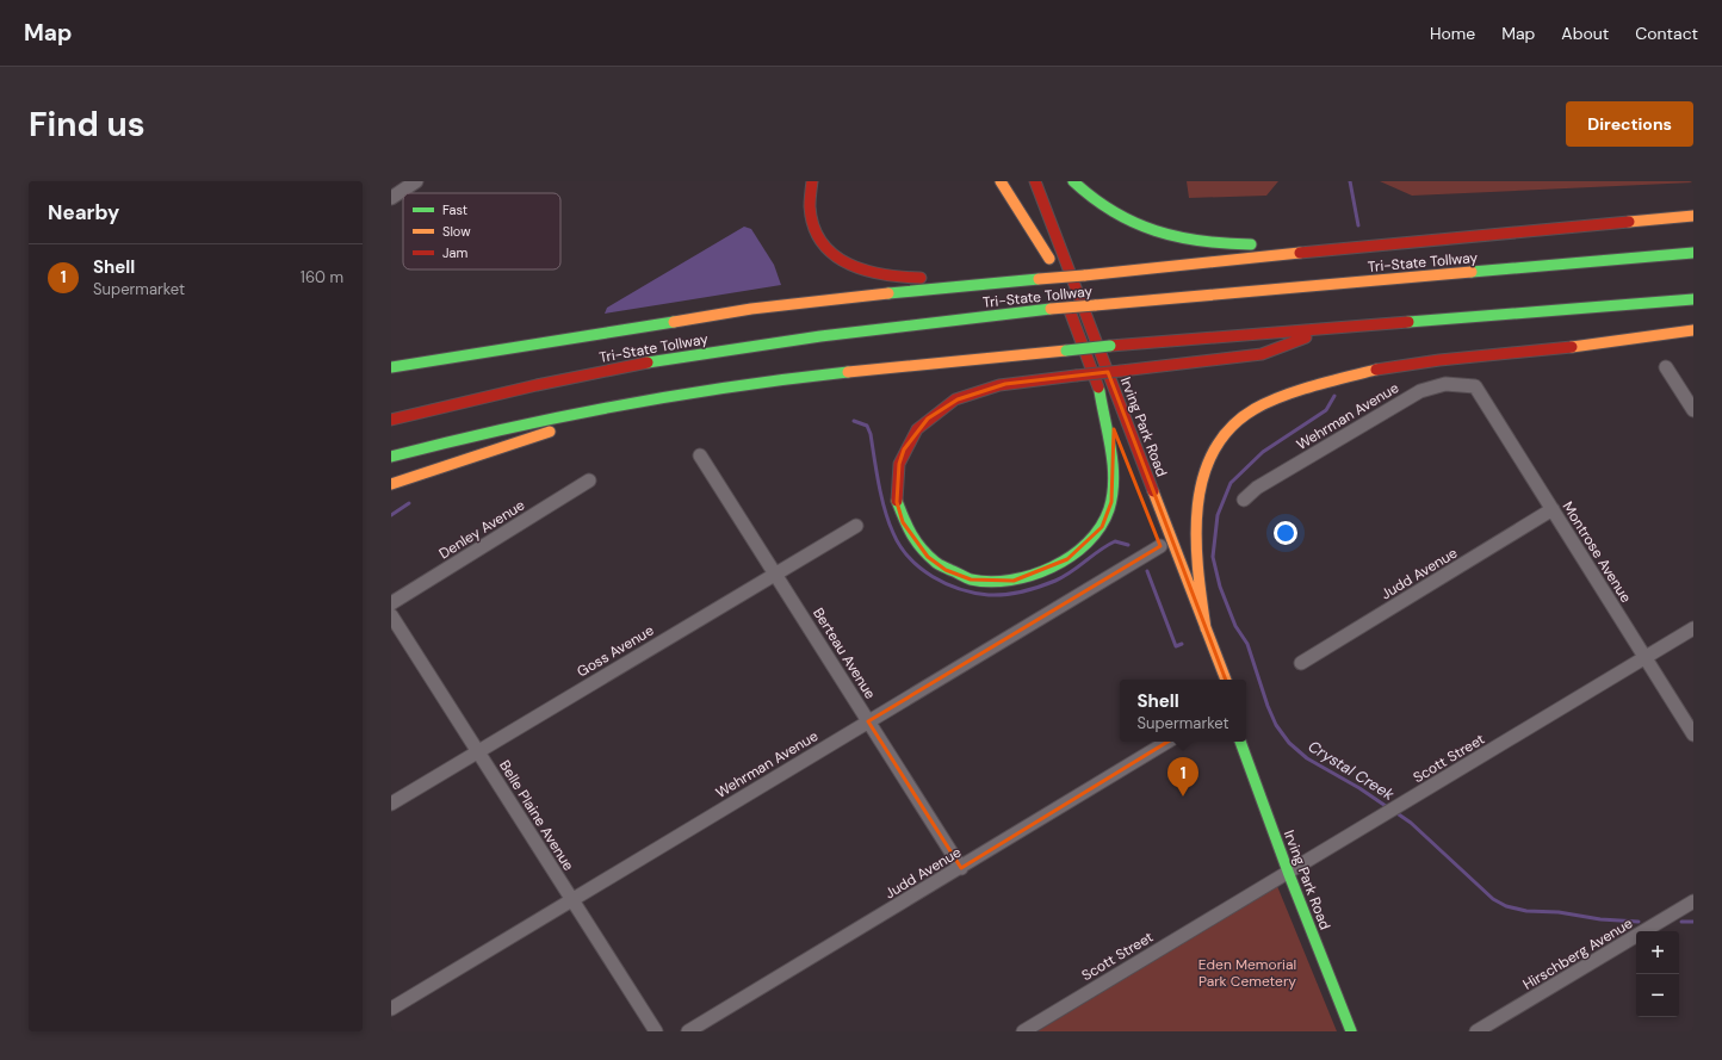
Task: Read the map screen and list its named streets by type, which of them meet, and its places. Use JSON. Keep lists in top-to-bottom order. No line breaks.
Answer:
{"streets":{"main road":["Tri-State Tollway","Irving Park Road"],"street":["Wehrman Avenue","Denley Avenue","Montrose Avenue","Judd Avenue","Goss Avenue","Berteau Avenue","Scott Street","Belle Plaine Avenue","Hirschberg Avenue"]},"crossings":[["Wehrman Avenue","Montrose Avenue"],["Wehrman Avenue","Berteau Avenue"],["Wehrman Avenue","Belle Plaine Avenue"],["Irving Park Road","Scott Street"],["Montrose Avenue","Judd Avenue"],["Montrose Avenue","Scott Street"],["Judd Avenue","Berteau Avenue"],["Goss Avenue","Berteau Avenue"],["Goss Avenue","Belle Plaine Avenue"]],"water":["Crystal Creek"],"parks":["Eden Memorial Park Cemetery"],"legend":["Fast","Slow","Jam"],"page":{"header":"Map","nav":["Home","Map","About","Contact"],"buttons":"Directions","title":"Find us","heading":"Nearby","list":[{"mark":"1","name":"Shell","note":"Supermarket","value":"160 m"}],"popup":["Shell","Supermarket"],"pins":"1","map_buttons":["+","−"]}}
